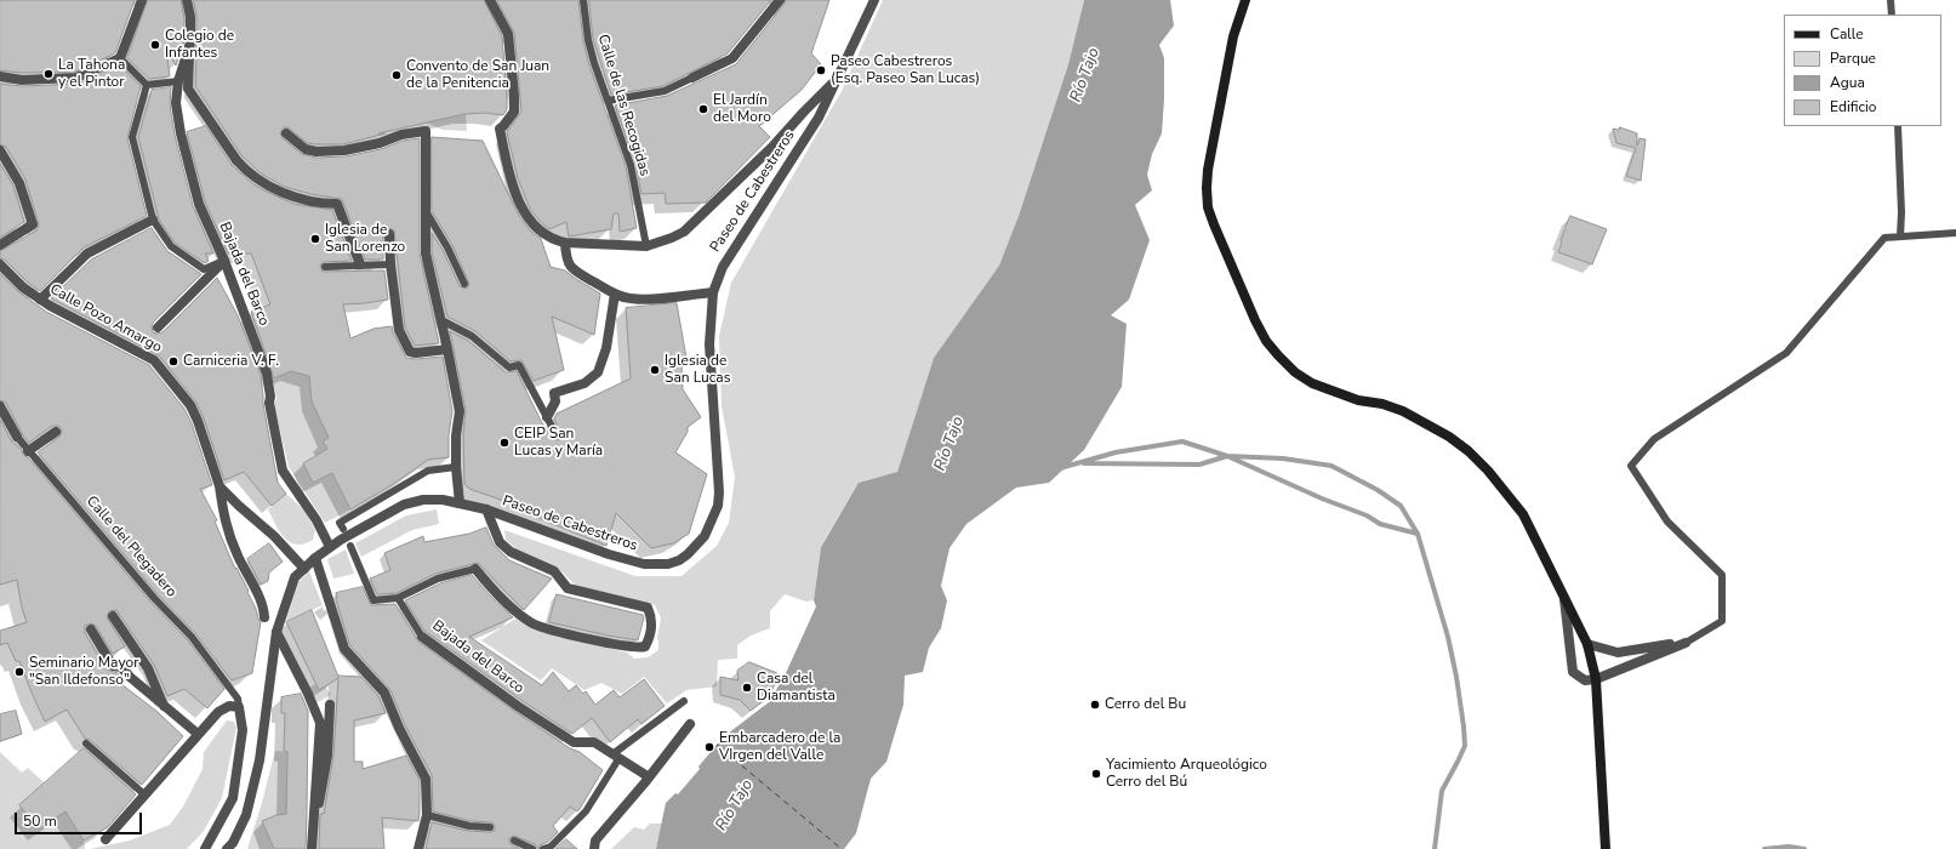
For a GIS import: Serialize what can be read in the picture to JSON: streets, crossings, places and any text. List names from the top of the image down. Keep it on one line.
{"streets":{"street":["Paseo de Cabestreros","Bajada del Barco","Calle Pozo Amargo","Calle del Plegadero"],"lane":["Calle de las Recogidas"]},"crossings":[["Paseo de Cabestreros","Bajada del Barco"],["Paseo de Cabestreros","Calle Pozo Amargo"]],"water":["Río Tajo"],"places":["Colegio de Infantes","Paseo Cabestreros (Esq. Paseo San Lucas)","La Tahona y el Pintor","Convento de San Juan de la Penitencia","El Jardín del Moro","Iglesia de San Lorenzo","Carniceria V. F.","Iglesia de San Lucas","CEIP San Lucas y María","Seminario Mayor \"San Ildefonso\"","Casa del Diamantista","Cerro del Bu","Embarcadero de la VIrgen del Valle","Yacimiento Arqueológico Cerro del Bú"],"legend":["Calle","Parque","Agua","Edificio"],"scale_bar":"50 m"}
